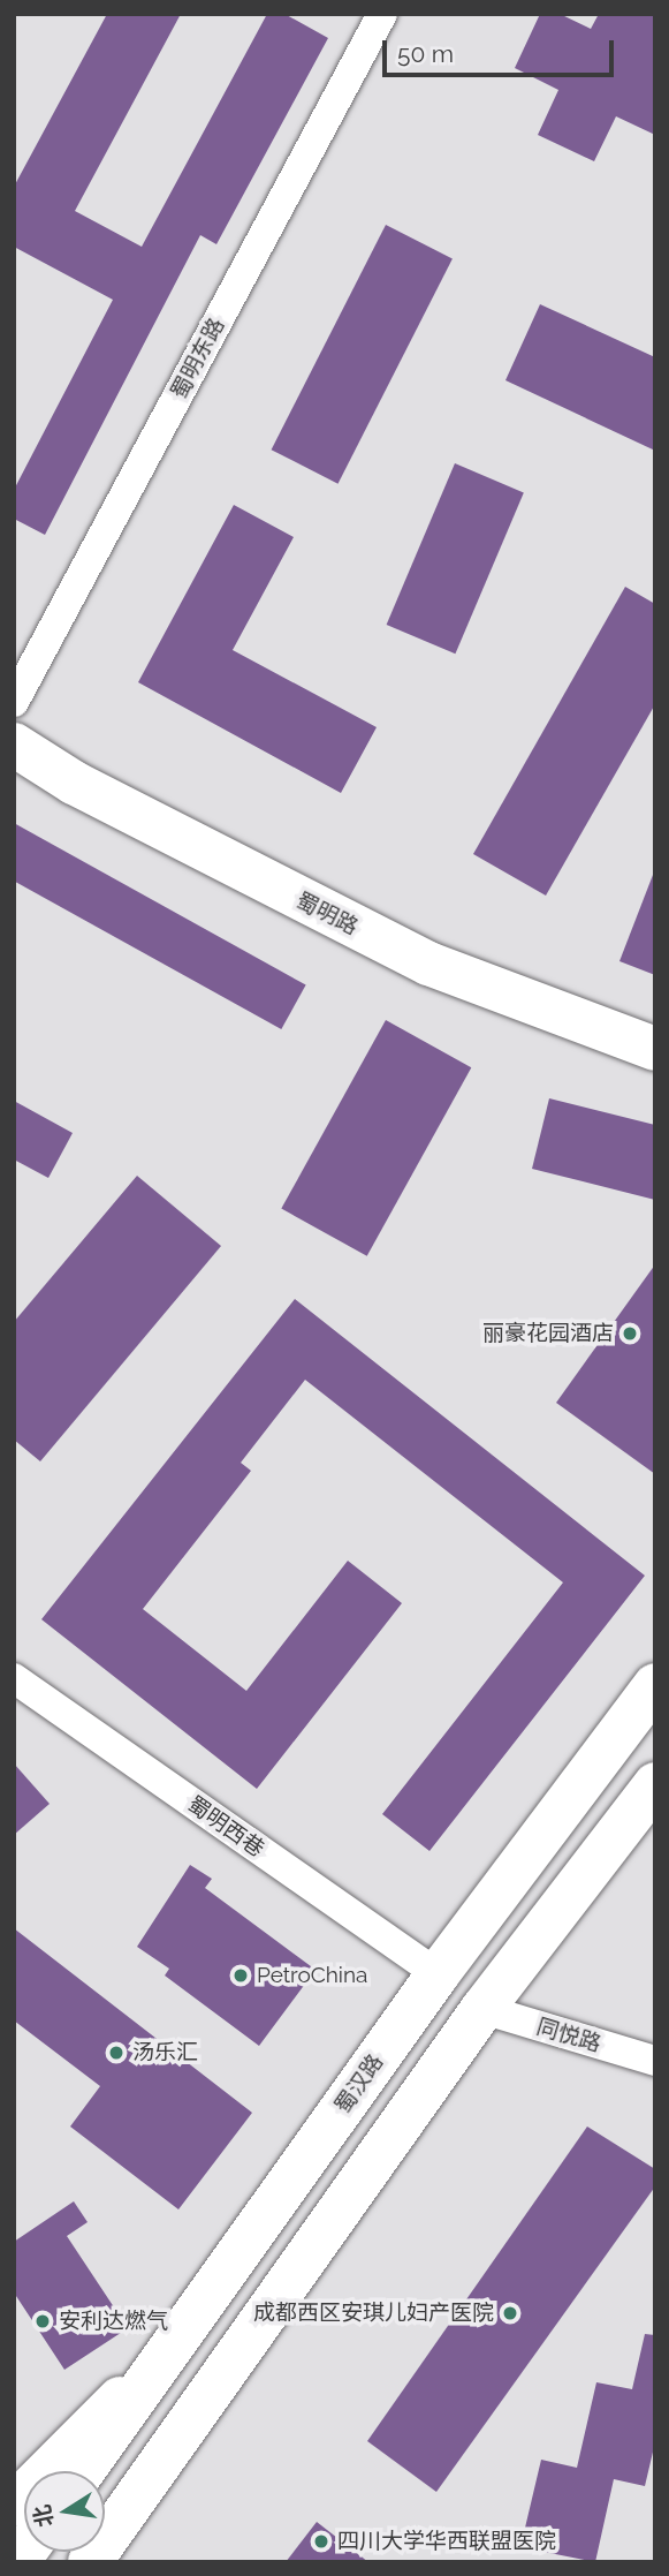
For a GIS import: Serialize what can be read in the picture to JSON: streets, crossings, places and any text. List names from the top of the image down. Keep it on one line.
{"streets":{"main road":["蜀明路","蜀汉路"],"street":["蜀明东路","蜀明西巷","同悦路"]},"crossings":[["蜀明西巷","蜀汉路"]],"places":["丽豪花园酒店","PetroChina","汤乐汇","成都西区安琪儿妇产医院","安利达燃气","四川大学华西联盟医院"],"scale_bar":"50 m","north":"left"}
